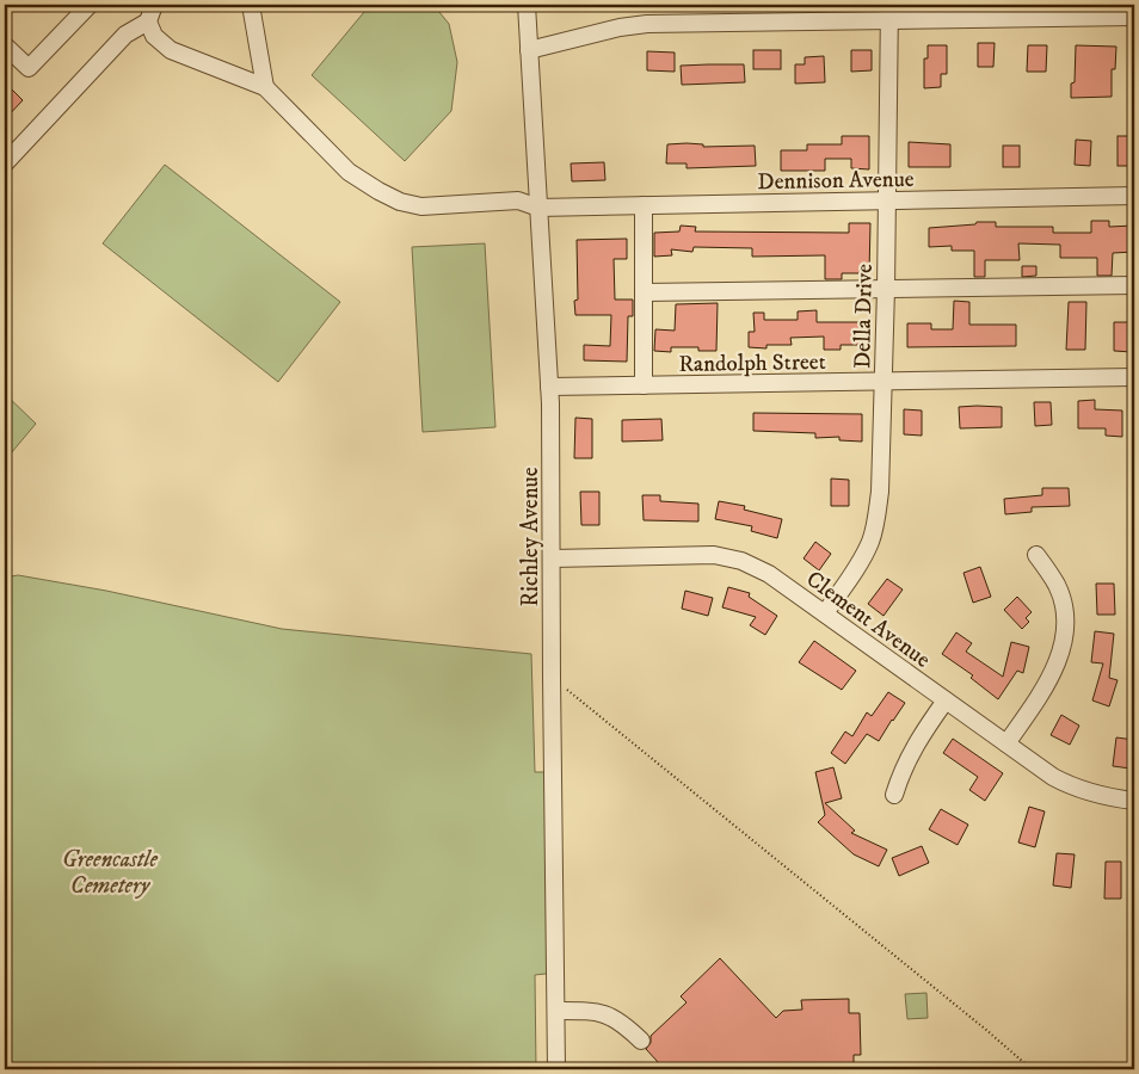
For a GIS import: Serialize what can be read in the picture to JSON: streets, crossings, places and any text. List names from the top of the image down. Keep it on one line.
{"streets":{"street":["Dennison Avenue","Della Drive","Randolph Street","Richley Avenue","Clement Avenue"]},"crossings":[["Dennison Avenue","Della Drive"],["Dennison Avenue","Richley Avenue"],["Della Drive","Randolph Street"],["Della Drive","Clement Avenue"],["Randolph Street","Richley Avenue"],["Richley Avenue","Clement Avenue"]],"parks":["Greencastle Cemetery"]}
